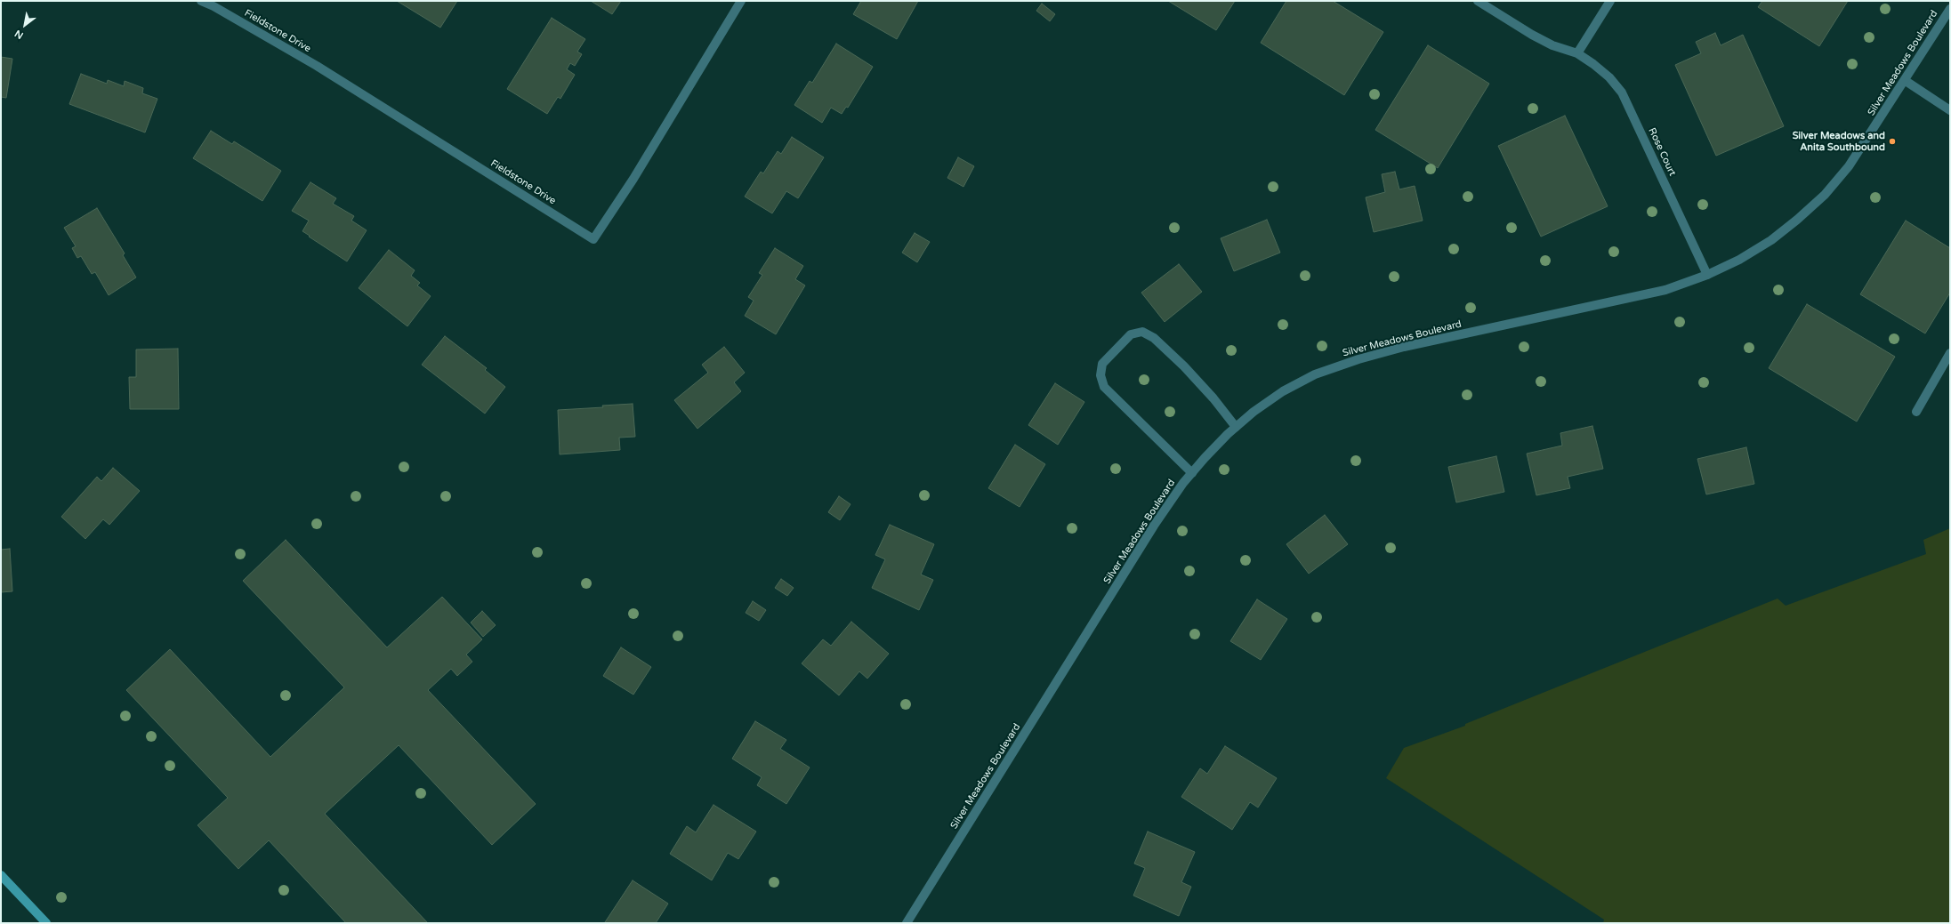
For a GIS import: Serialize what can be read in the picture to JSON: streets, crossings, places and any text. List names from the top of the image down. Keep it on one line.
{"streets":{"street":["Fieldstone Drive","Silver Meadows Boulevard","Rose Court"]},"crossings":[["Silver Meadows Boulevard","Rose Court"]],"places":["Silver Meadows and Anita Southbound"],"north":"bottom left"}
